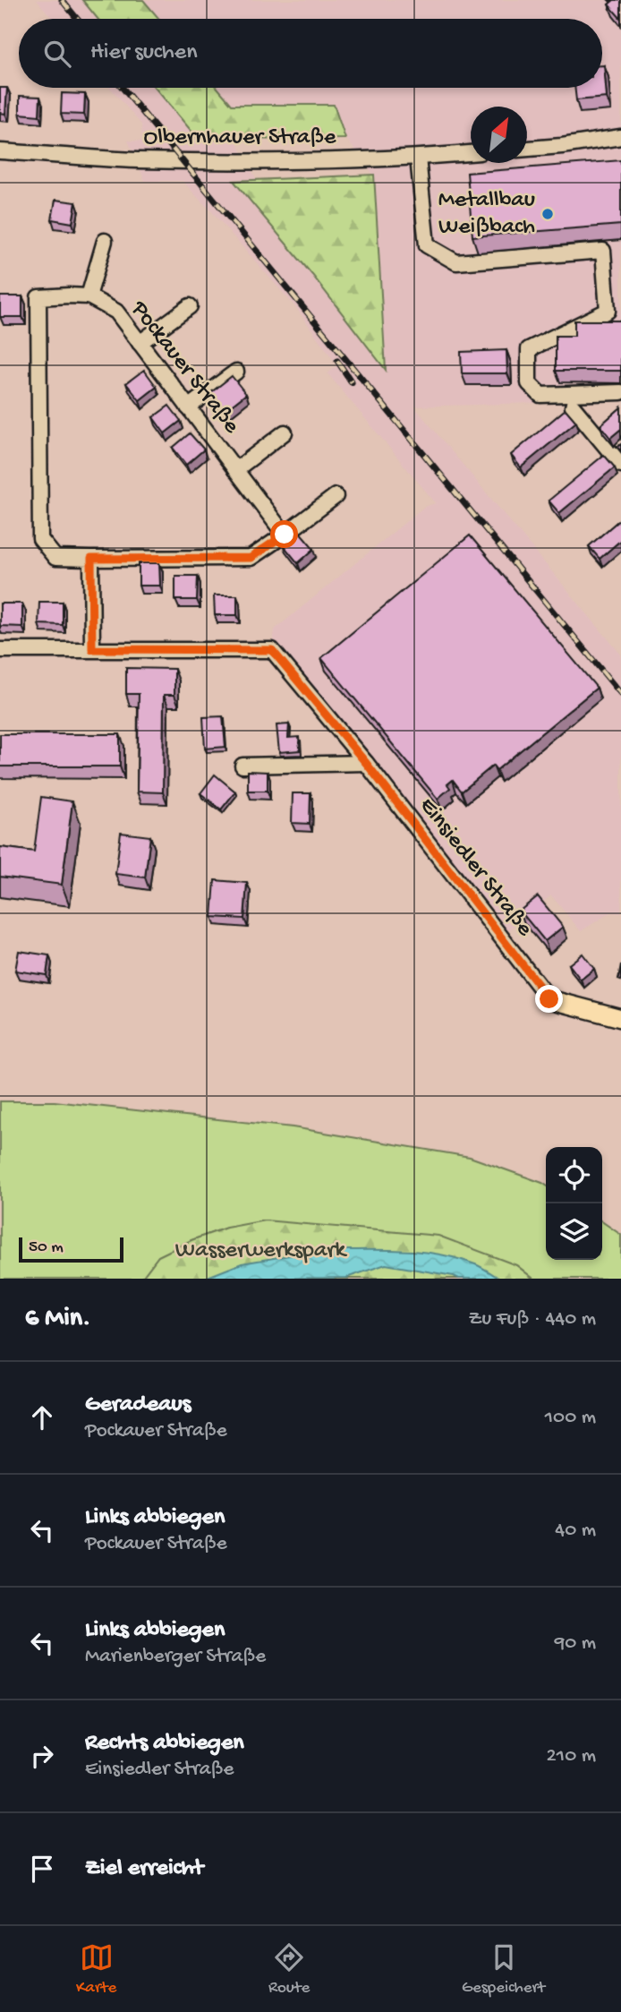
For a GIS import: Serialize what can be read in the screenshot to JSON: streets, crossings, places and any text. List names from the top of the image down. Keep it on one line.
{"streets":{"street":["Olbernhauer Straße","Pockauer Straße","Einsiedler Straße"]},"parks":["Wasserwerkspark"],"places":["Metallbau Weißbach"],"scale_bar":"50 m","north":"top right","page":{"search":"Hier suchen","scale":"50 m","heading":["6 Min.","Zu Fuß · 440 m"],"list":[["Geradeaus","Pockauer Straße","100 m"],["Links abbiegen","Pockauer Straße","40 m"],["Links abbiegen","Marienberger Straße","90 m"],["Rechts abbiegen","Einsiedler Straße","210 m"],"Ziel erreicht"],"nav":["Karte","Route","Gespeichert"]}}
